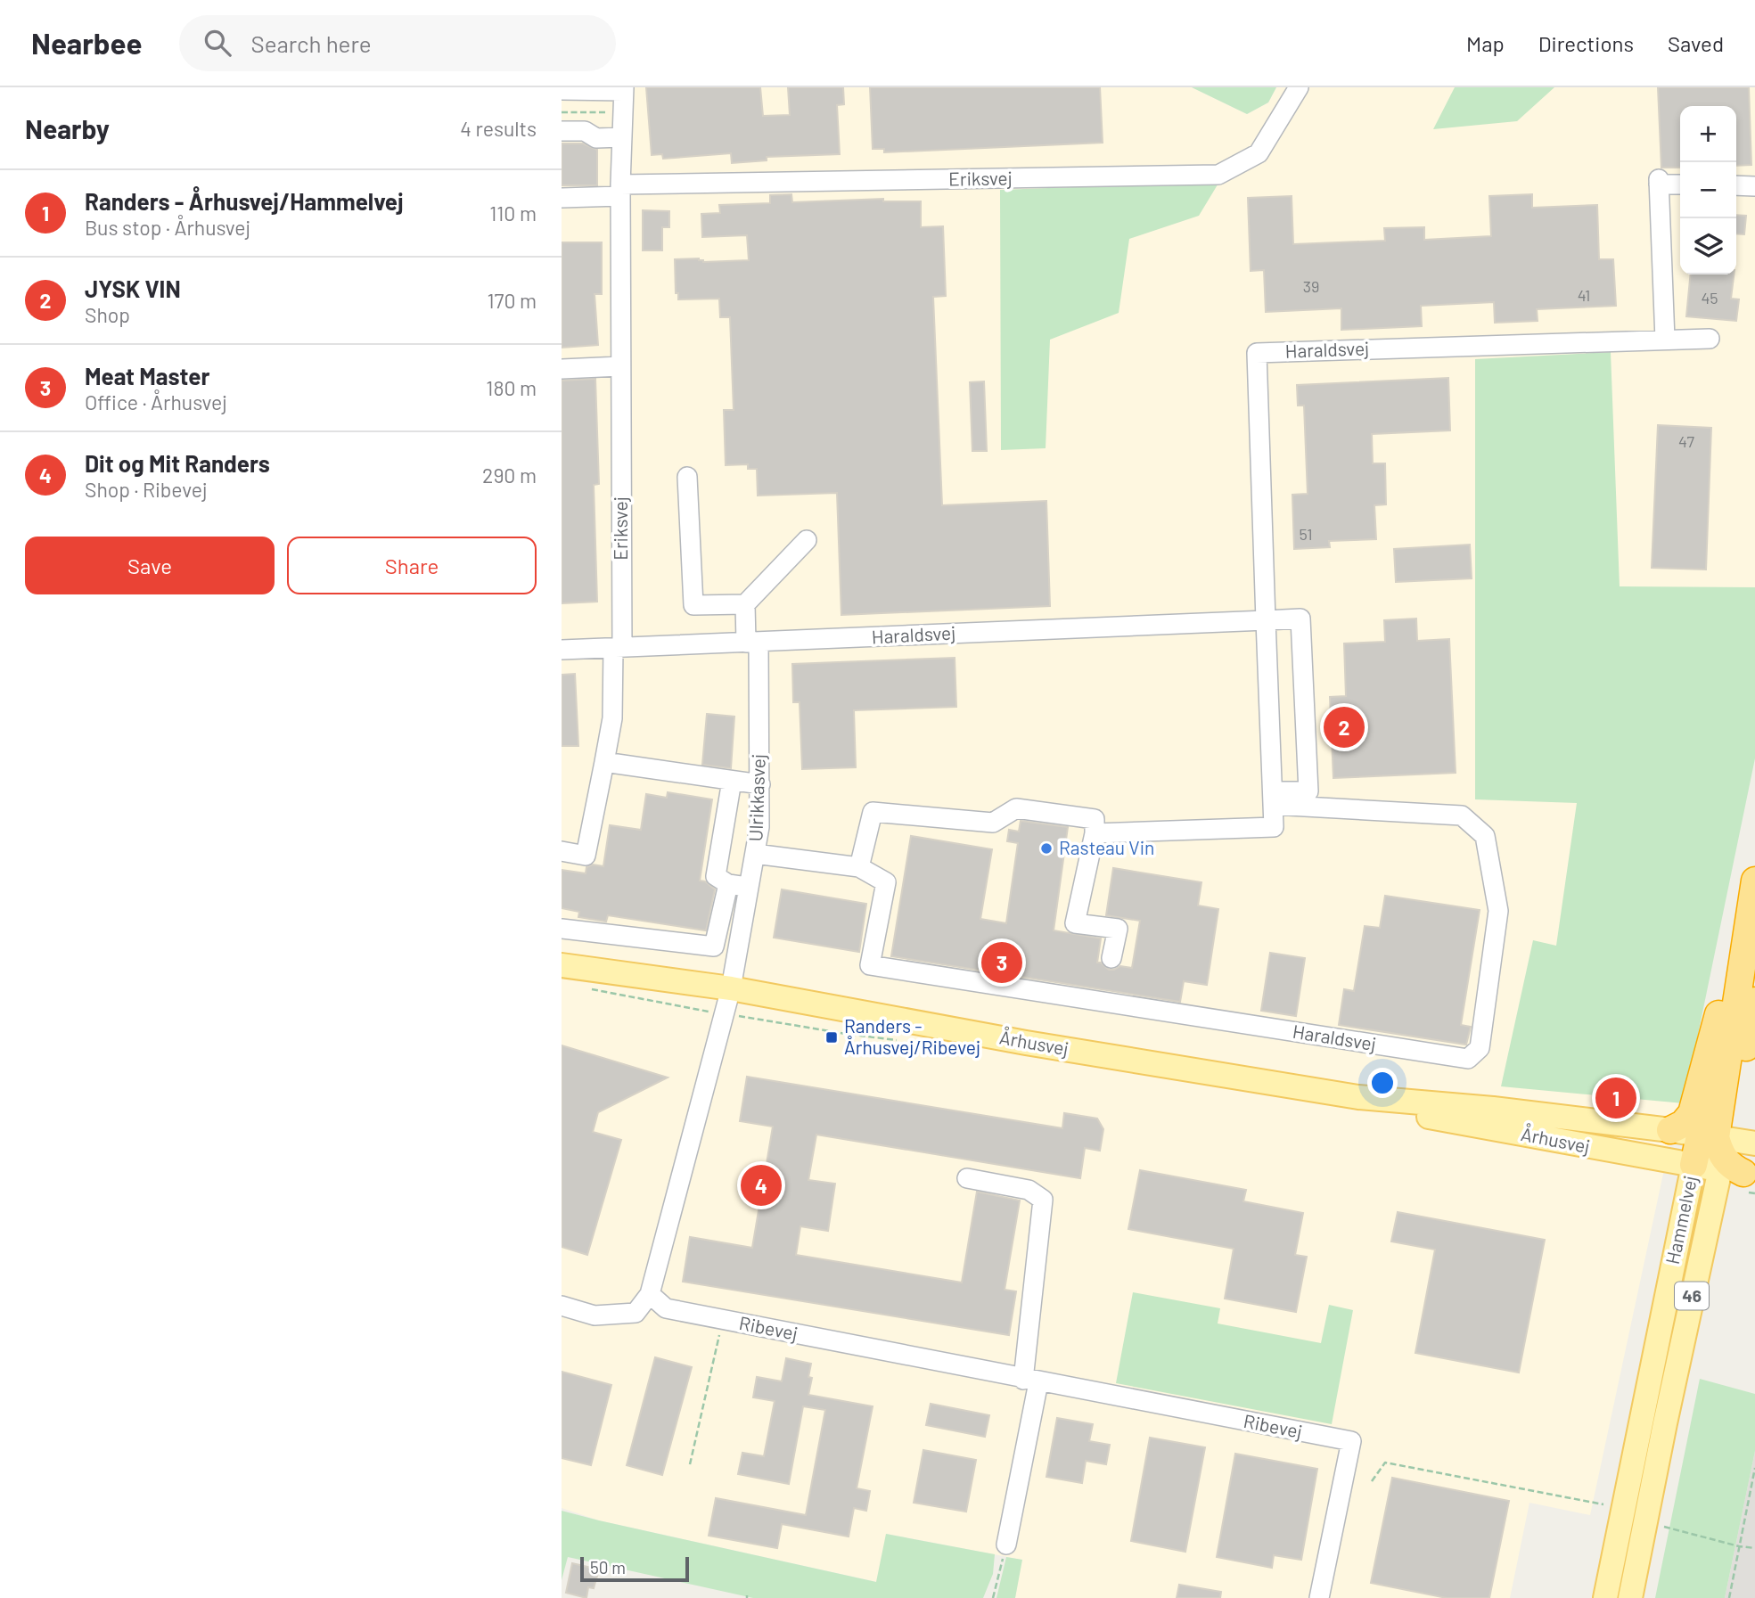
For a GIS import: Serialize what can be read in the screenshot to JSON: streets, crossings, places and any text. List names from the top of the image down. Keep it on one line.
{"streets":{"highway":["Hammelvej","46"],"main road":["Århusvej"],"street":["Eriksvej","Haraldsvej","Ulrikkasvej","Ribevej"]},"crossings":[["Eriksvej","Haraldsvej"],["Haraldsvej","Ulrikkasvej"],["Ulrikkasvej","Århusvej"],["Århusvej","Hammelvej"]],"places":{"other":["Rasteau Vin"],"transit":["Randers - Århusvej/Ribevej"]},"house_numbers":["39","41","45","47","51"],"scale_bar":"50 m","page":{"header":"Nearbee","search":"Search here","nav":["Map","Directions","Saved"],"heading":["Nearby","4 results"],"map_buttons":["+","−"],"list":[{"mark":"1","name":"Randers - Århusvej/Hammelvej","note":"Bus stop · Århusvej","value":"110 m"},{"mark":"2","name":"JYSK VIN","note":"Shop","value":"170 m"},{"mark":"3","name":"Meat Master","note":"Office · Århusvej","value":"180 m"},{"mark":"4","name":"Dit og Mit Randers","note":"Shop · Ribevej","value":"290 m"}],"buttons":["Save","Share"],"pins":["2","3","1","4"],"scale":"50 m"}}
